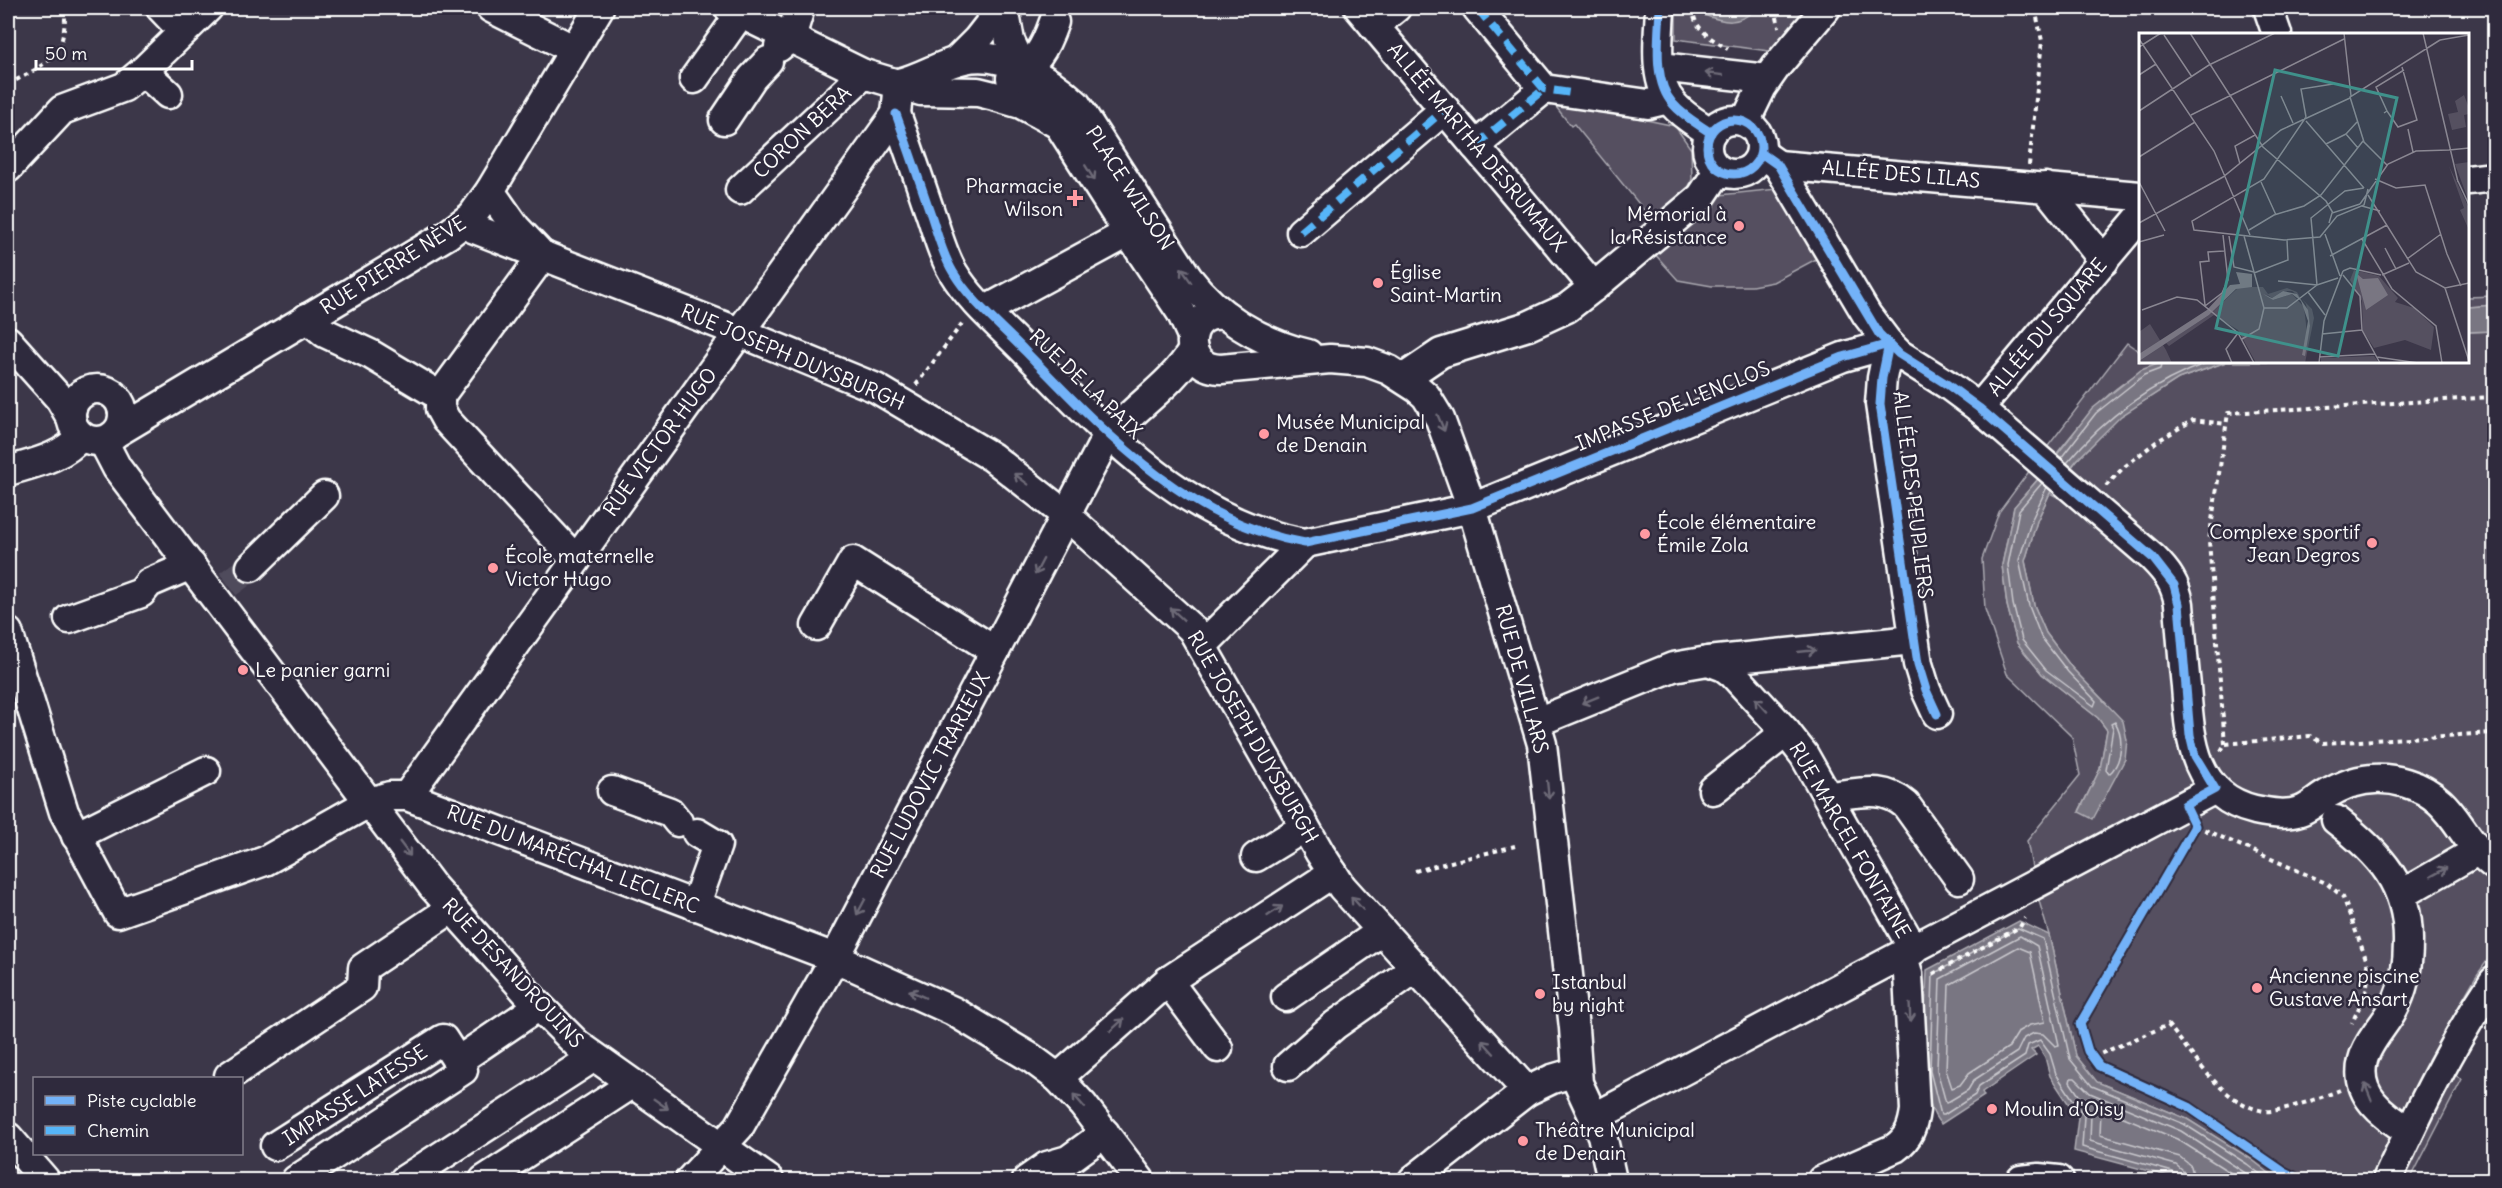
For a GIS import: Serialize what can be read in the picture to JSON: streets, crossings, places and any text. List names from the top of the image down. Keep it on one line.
{"streets":{"street":["CORON BERA","ALLÉE MARTHA DESRUMAUX","ALLÉE DES LILAS","PLACE WILSON","RUE PIERRE NÈVE","ALLÉE DU SQUARE","RUE JOSEPH DUYSBURGH","RUE DE LA PAIX","IMPASSE DE L'ENCLOS","RUE VICTOR HUGO","ALLÉE DES PEUPLIERS","RUE DE VILLARS","RUE LUDOVIC TRARIEUX","RUE MARCEL FONTAINE","RUE DU MARÉCHAL LECLERC","RUE DESANDROUINS","IMPASSE LATESSE"]},"crossings":[["CORON BERA","PLACE WILSON"],["PLACE WILSON","RUE DE VILLARS"],["PLACE WILSON","RUE LUDOVIC TRARIEUX"],["RUE PIERRE NÈVE","RUE JOSEPH DUYSBURGH"],["ALLÉE DU SQUARE","IMPASSE DE L'ENCLOS"],["ALLÉE DU SQUARE","ALLÉE DES PEUPLIERS"],["RUE JOSEPH DUYSBURGH","RUE VICTOR HUGO"],["RUE JOSEPH DUYSBURGH","RUE LUDOVIC TRARIEUX"],["RUE DE LA PAIX","IMPASSE DE L'ENCLOS"],["RUE DE LA PAIX","RUE VICTOR HUGO"],["RUE DE LA PAIX","RUE DE VILLARS"],["RUE DE LA PAIX","RUE LUDOVIC TRARIEUX"],["IMPASSE DE L'ENCLOS","ALLÉE DES PEUPLIERS"],["IMPASSE DE L'ENCLOS","RUE DE VILLARS"],["RUE VICTOR HUGO","RUE DU MARÉCHAL LECLERC"],["RUE DE VILLARS","RUE MARCEL FONTAINE"],["RUE LUDOVIC TRARIEUX","RUE DU MARÉCHAL LECLERC"],["RUE LUDOVIC TRARIEUX","RUE DESANDROUINS"],["RUE DU MARÉCHAL LECLERC","RUE DESANDROUINS"],["RUE DESANDROUINS","IMPASSE LATESSE"]],"one_way":["RUE JOSEPH DUYSBURGH","RUE DE VILLARS","RUE LUDOVIC TRARIEUX","RUE DESANDROUINS"],"places":{"health":["Pharmacie Wilson"],"other":["Mémorial à la Résistance","Église Saint-Martin","Musée Municipal de Denain","École élémentaire Émile Zola","Complexe sportif Jean Degros","École maternelle Victor Hugo","Le panier garni","Ancienne piscine Gustave Ansart","Istanbul by night","Moulin d'Oisy","Théâtre Municipal de Denain"]},"legend":["Piste cyclable","Chemin"],"scale_bar":"50 m"}
